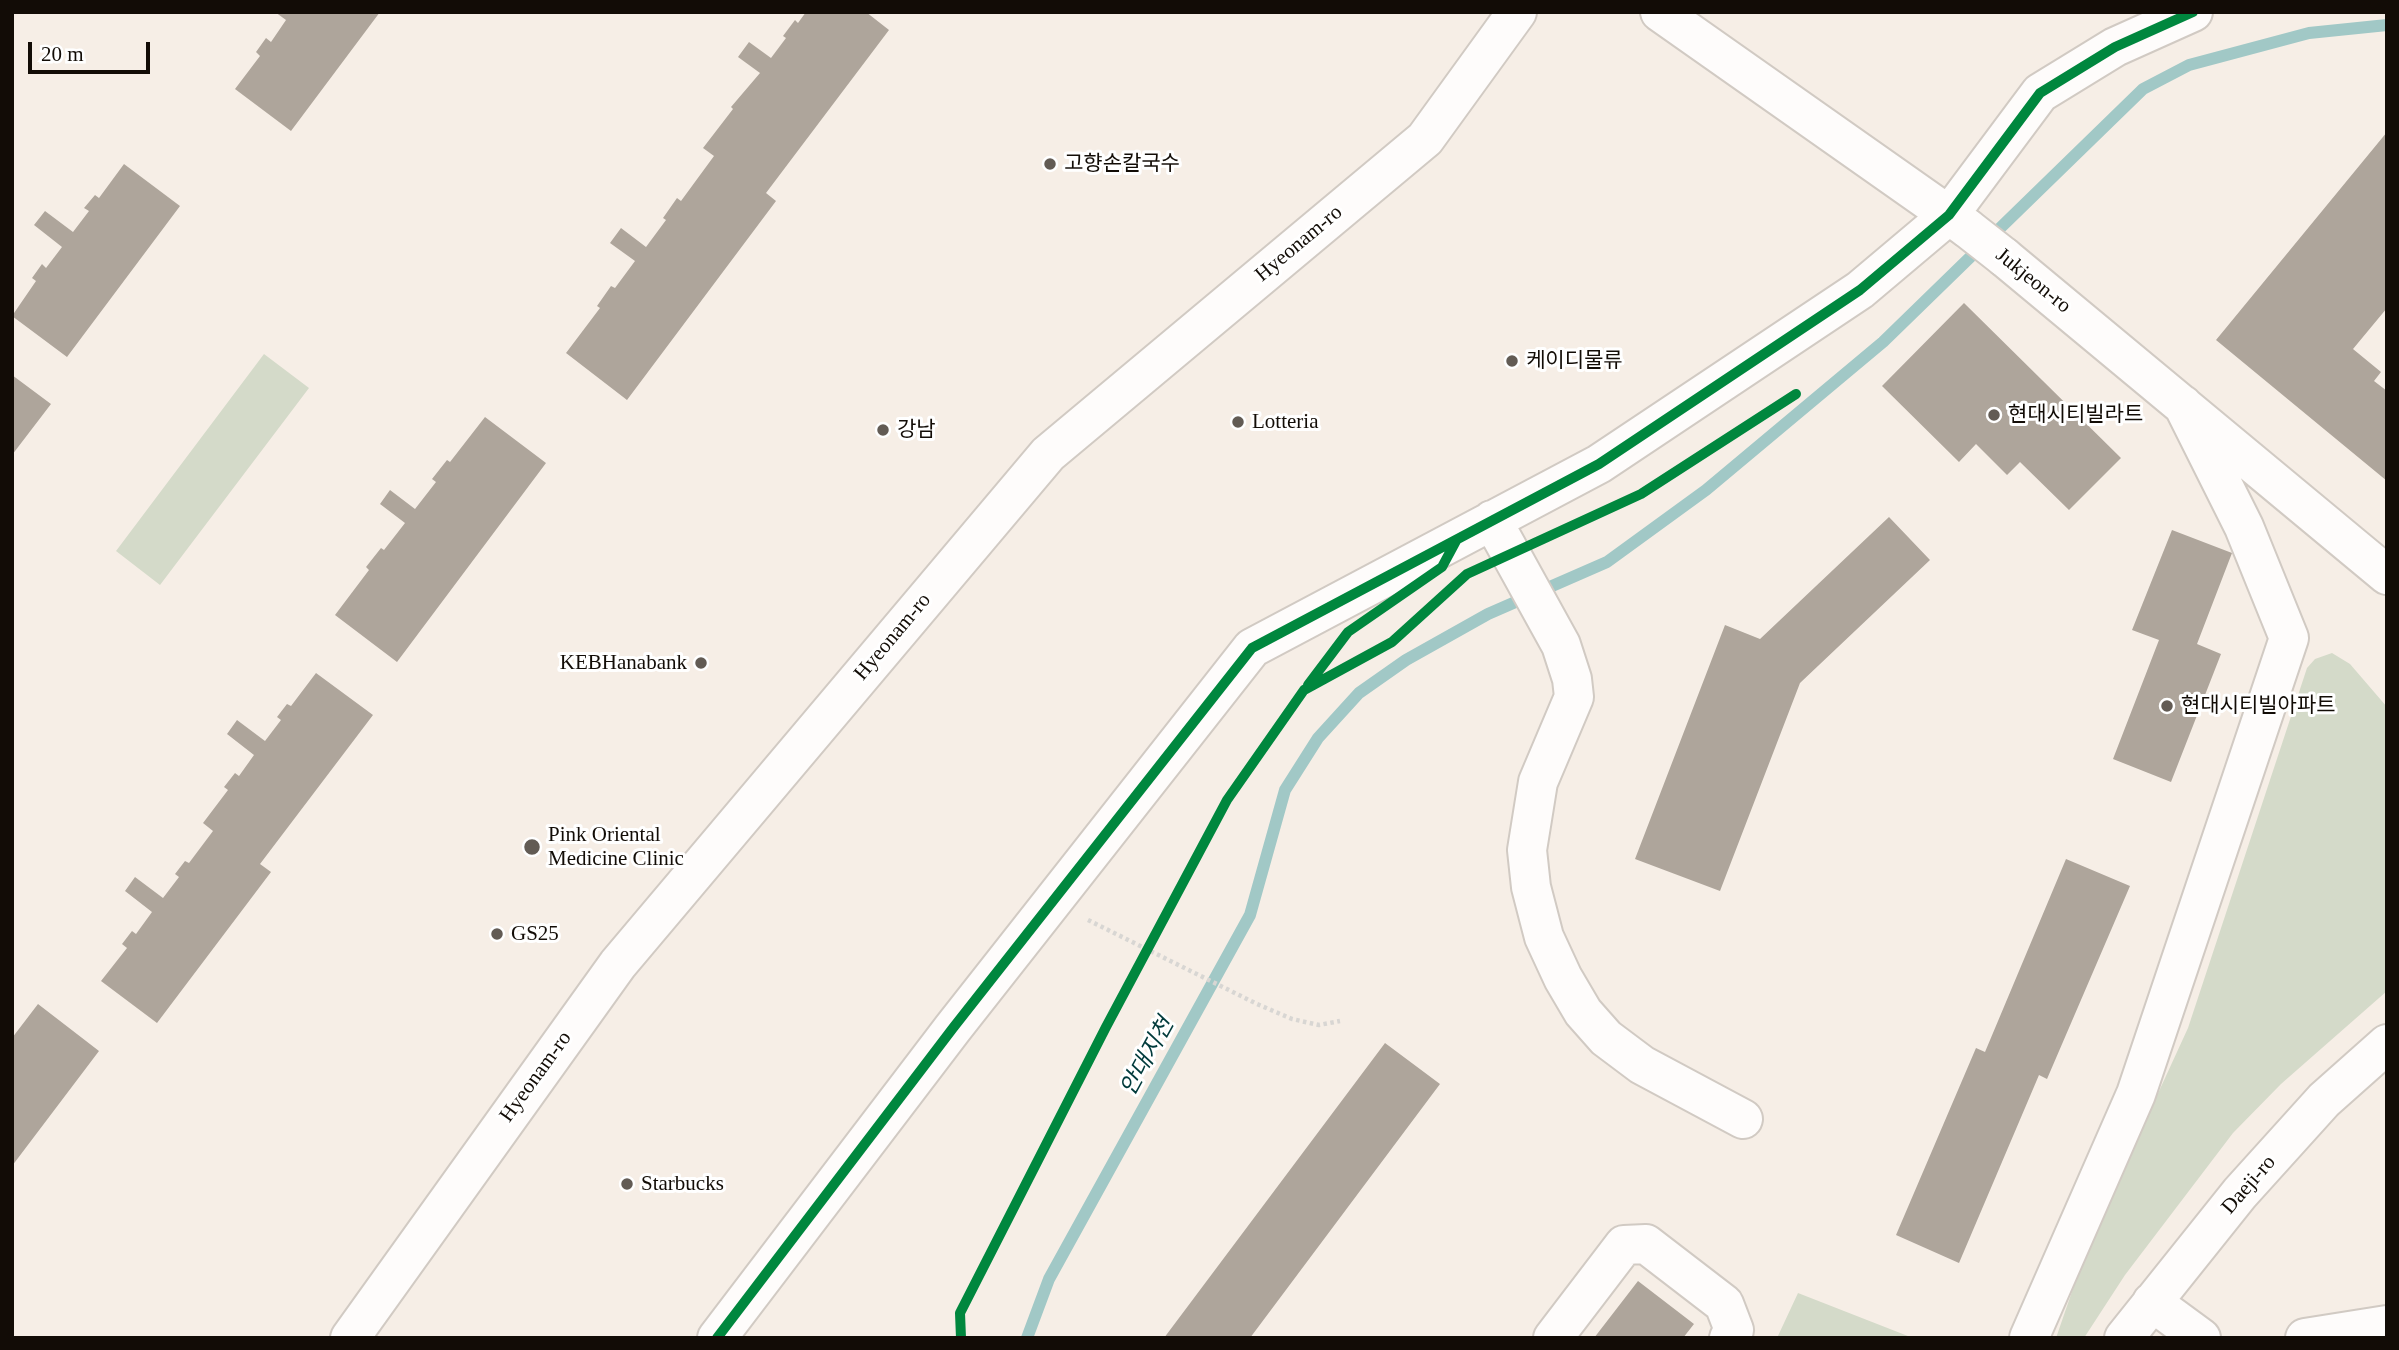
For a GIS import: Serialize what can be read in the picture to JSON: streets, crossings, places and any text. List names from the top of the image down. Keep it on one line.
{"streets":{"street":["Hyeonam-ro","Jukjeon-ro","Daeji-ro"]},"water":["안대지천"],"places":["고향손칼국수","케이디물류","현대시티빌라트","Lotteria","강남","KEBHanabank","현대시티빌아파트","Pink Oriental Medicine Clinic","GS25","Starbucks"],"scale_bar":"20 m"}
